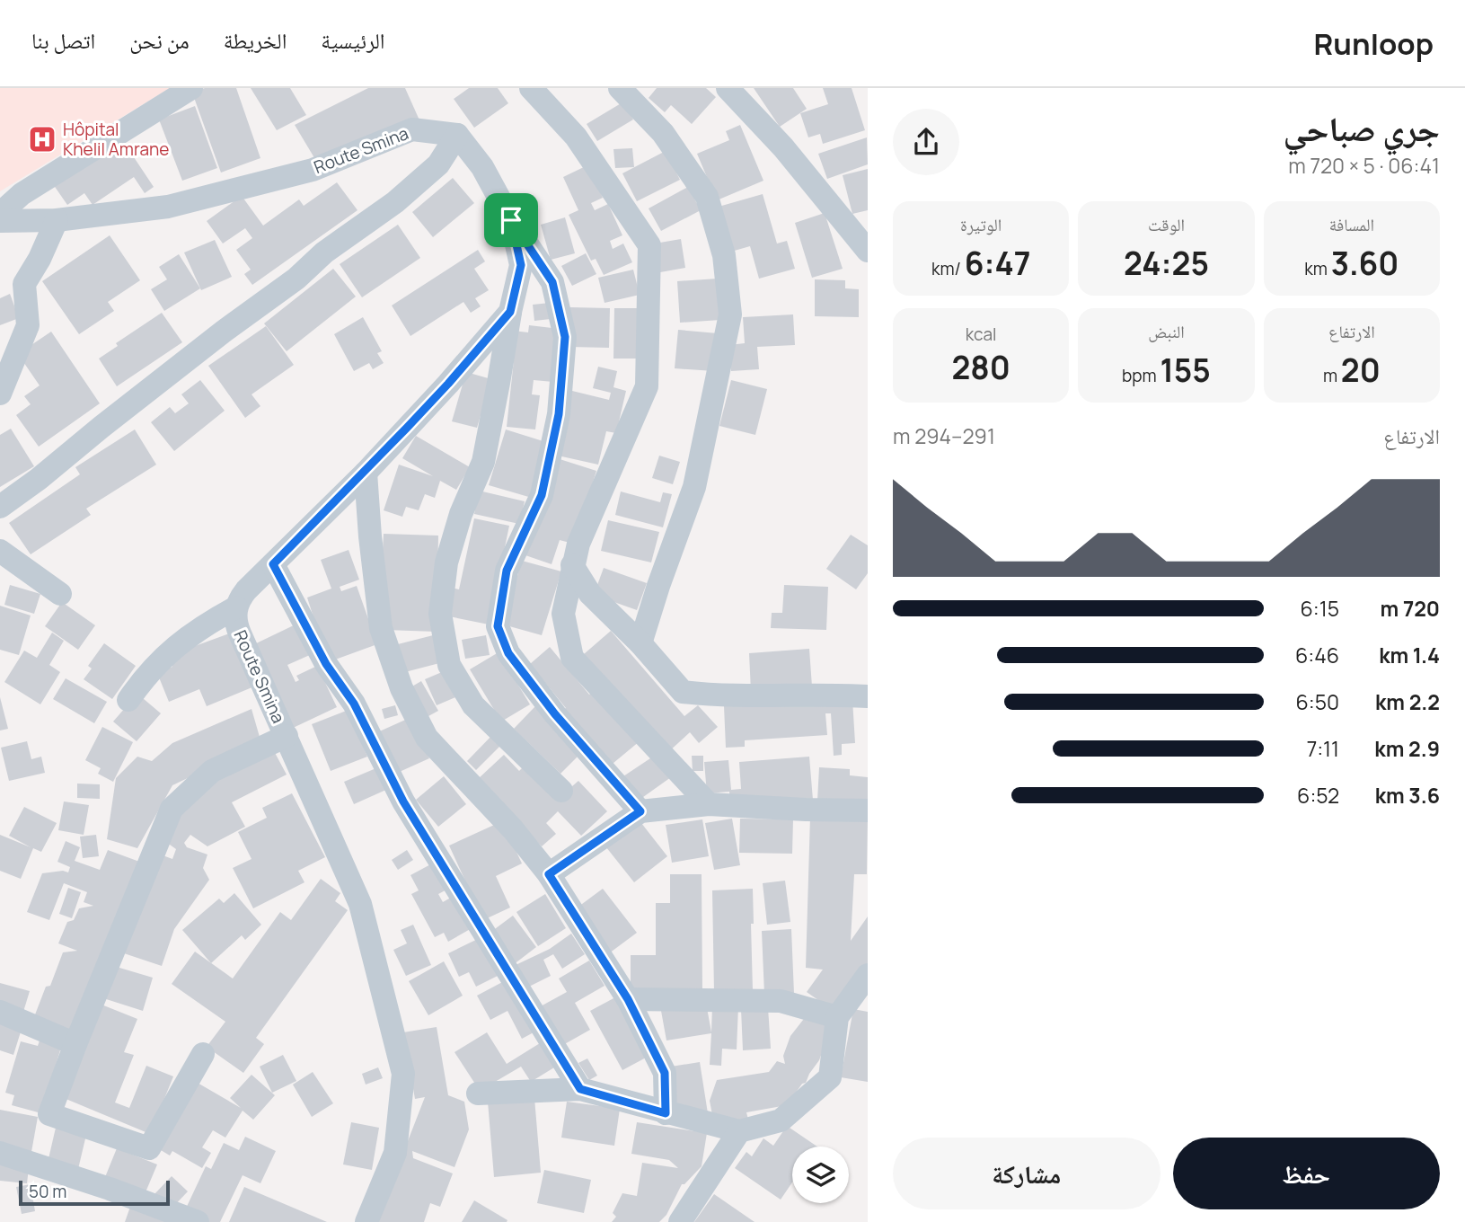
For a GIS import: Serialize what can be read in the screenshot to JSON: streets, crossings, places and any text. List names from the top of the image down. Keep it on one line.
{"streets":{"street":["Route Smina"]},"places":{"hospital":["Hôpital Khelil Amrane"]},"scale_bar":"50 m","page":{"header":"Runloop","nav":["الرئيسية","الخريطة","من نحن","اتصل بنا"],"heading":["جري صباحي","06:41 · 5 × 720 m"],"stats":[["المسافة","3.60 km"],["الوقت","24:25"],["الوتيرة","6:47 /km"],["الارتفاع","20 m"],["النبض","155 bpm"],["kcal","280"]],"chart":["الارتفاع","291–294 m"],"list":[{"name":"720 m","note":"6:15"},{"name":"1.4 km","note":"6:46"},{"name":"2.2 km","note":"6:50"},{"name":"2.9 km","note":"7:11"},{"name":"3.6 km","note":"6:52"}],"buttons":["حفظ","مشاركة"],"scale":"50 m"}}
